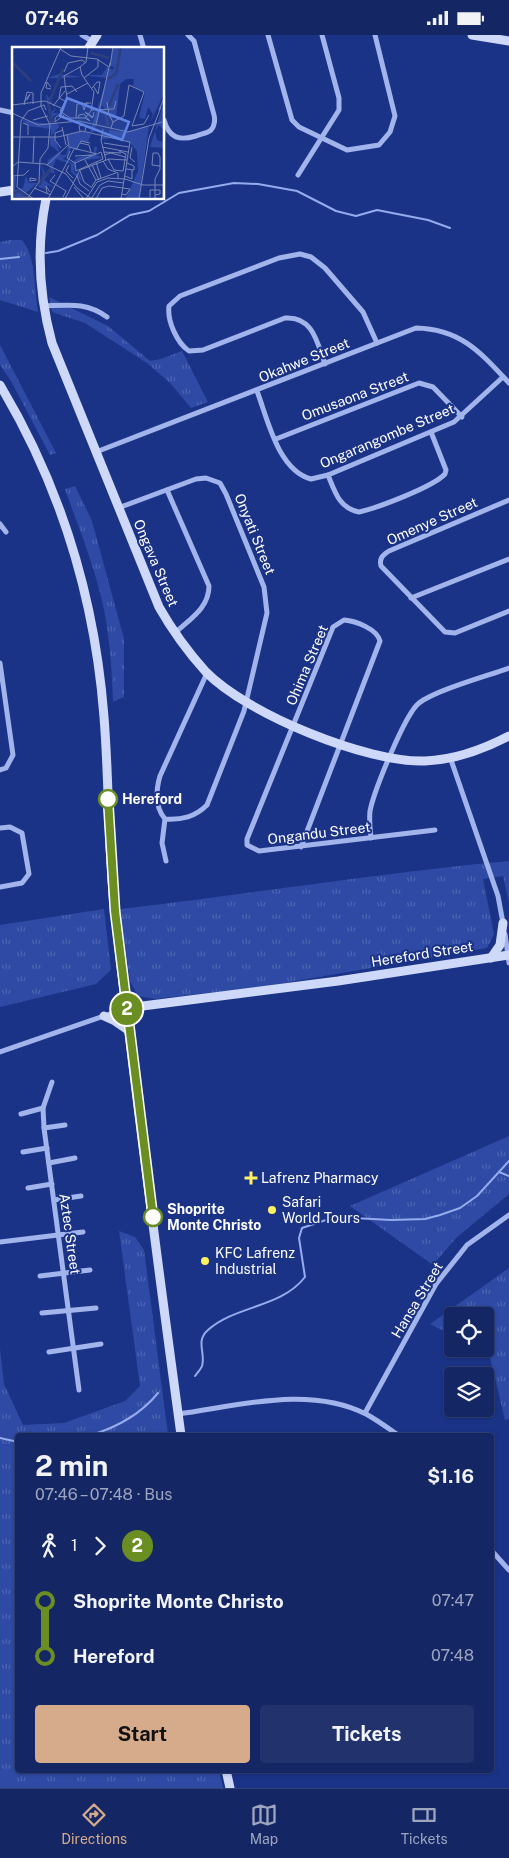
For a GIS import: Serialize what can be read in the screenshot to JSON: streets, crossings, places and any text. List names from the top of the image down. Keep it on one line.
{"streets":{"main road":["Ongava Street","Hereford Street"],"street":["Okahwe Street","Omusaona Street","Ongarangombe Street","Omenye Street","Onyati Street","Ohima Street","Ongandu Street","Aztec Street","Hansa Street"]},"crossings":[["Okahwe Street","Ongarangombe Street"],["Okahwe Street","Ongava Street"],["Omusaona Street","Ongarangombe Street"],["Onyati Street","Ongava Street"],["Ongava Street","Ohima Street"],["Ongava Street","Ongandu Street"],["Ohima Street","Ongandu Street"]],"places":{"other":["Hereford","Safari World Tours","Shoprite Monte Christo","KFC Lafrenz Industrial"],"health":["Lafrenz Pharmacy"]},"lines":["bus line 2"],"page":{"status":"07:46","on_map":"2","heading":["2 min","07:46 – 07:48 · Bus","$1.16"],"legs":["1","2"],"list":[{"name":"Shoprite Monte Christo","value":"07:47"},{"name":"Hereford","value":"07:48"}],"buttons":["Start","Tickets"],"tabs":["Directions","Map","Tickets"]}}
